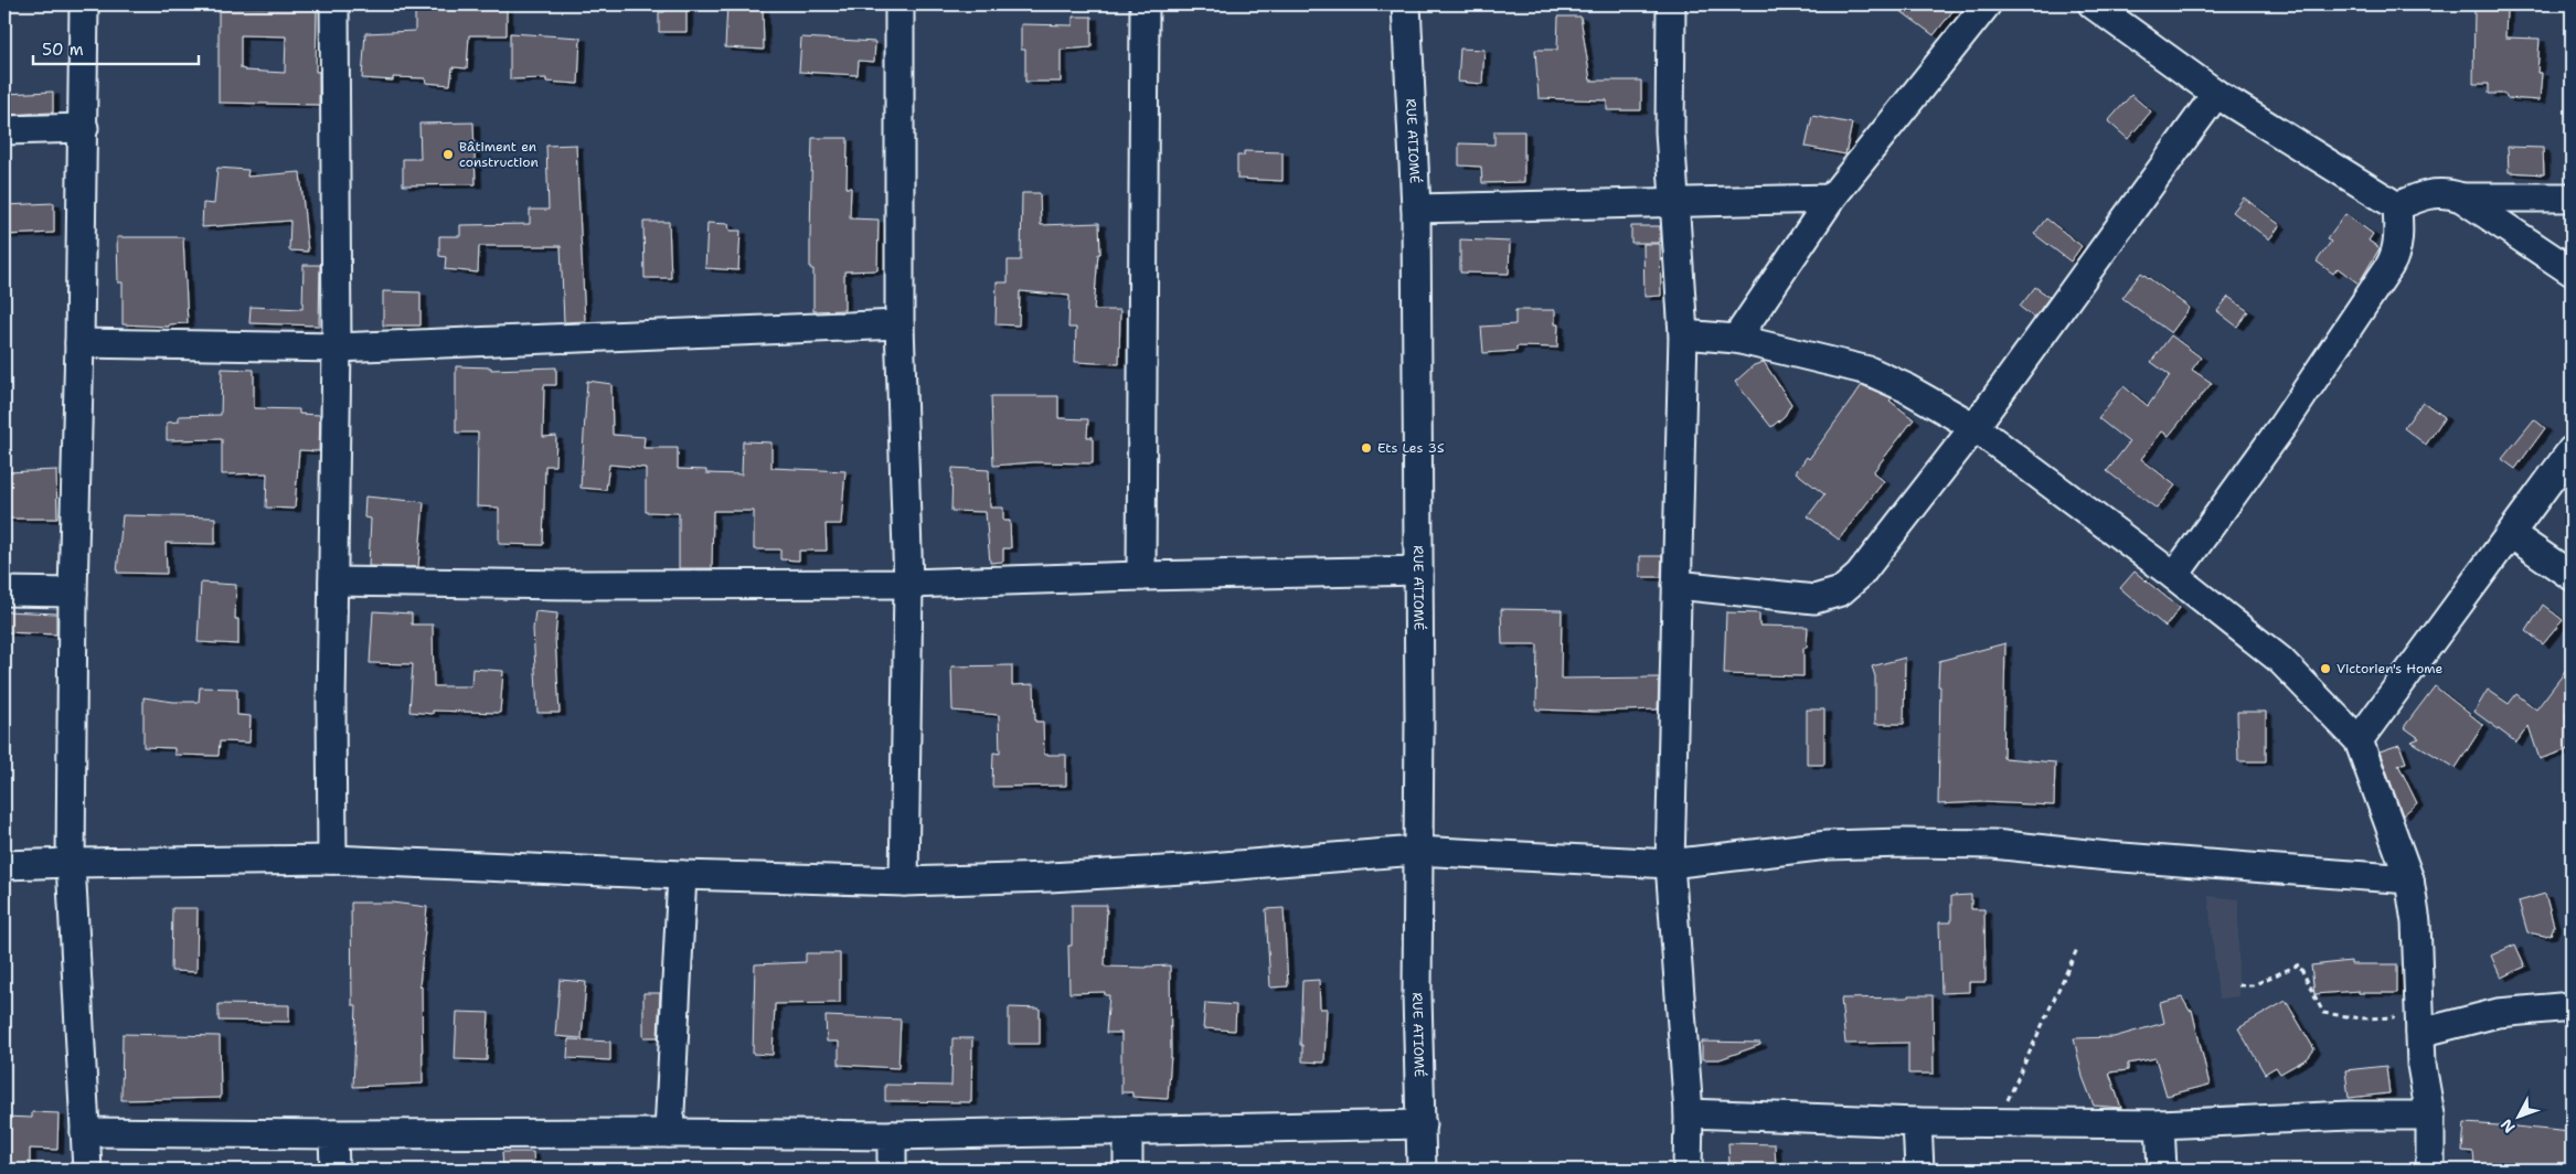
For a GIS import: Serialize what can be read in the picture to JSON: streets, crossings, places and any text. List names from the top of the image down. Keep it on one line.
{"streets":{"street":["RUE ATIOMÉ"]},"places":["Bâtiment en construction","Ets Les 3S","Victorien's Home"],"scale_bar":"50 m","north":"bottom left"}
